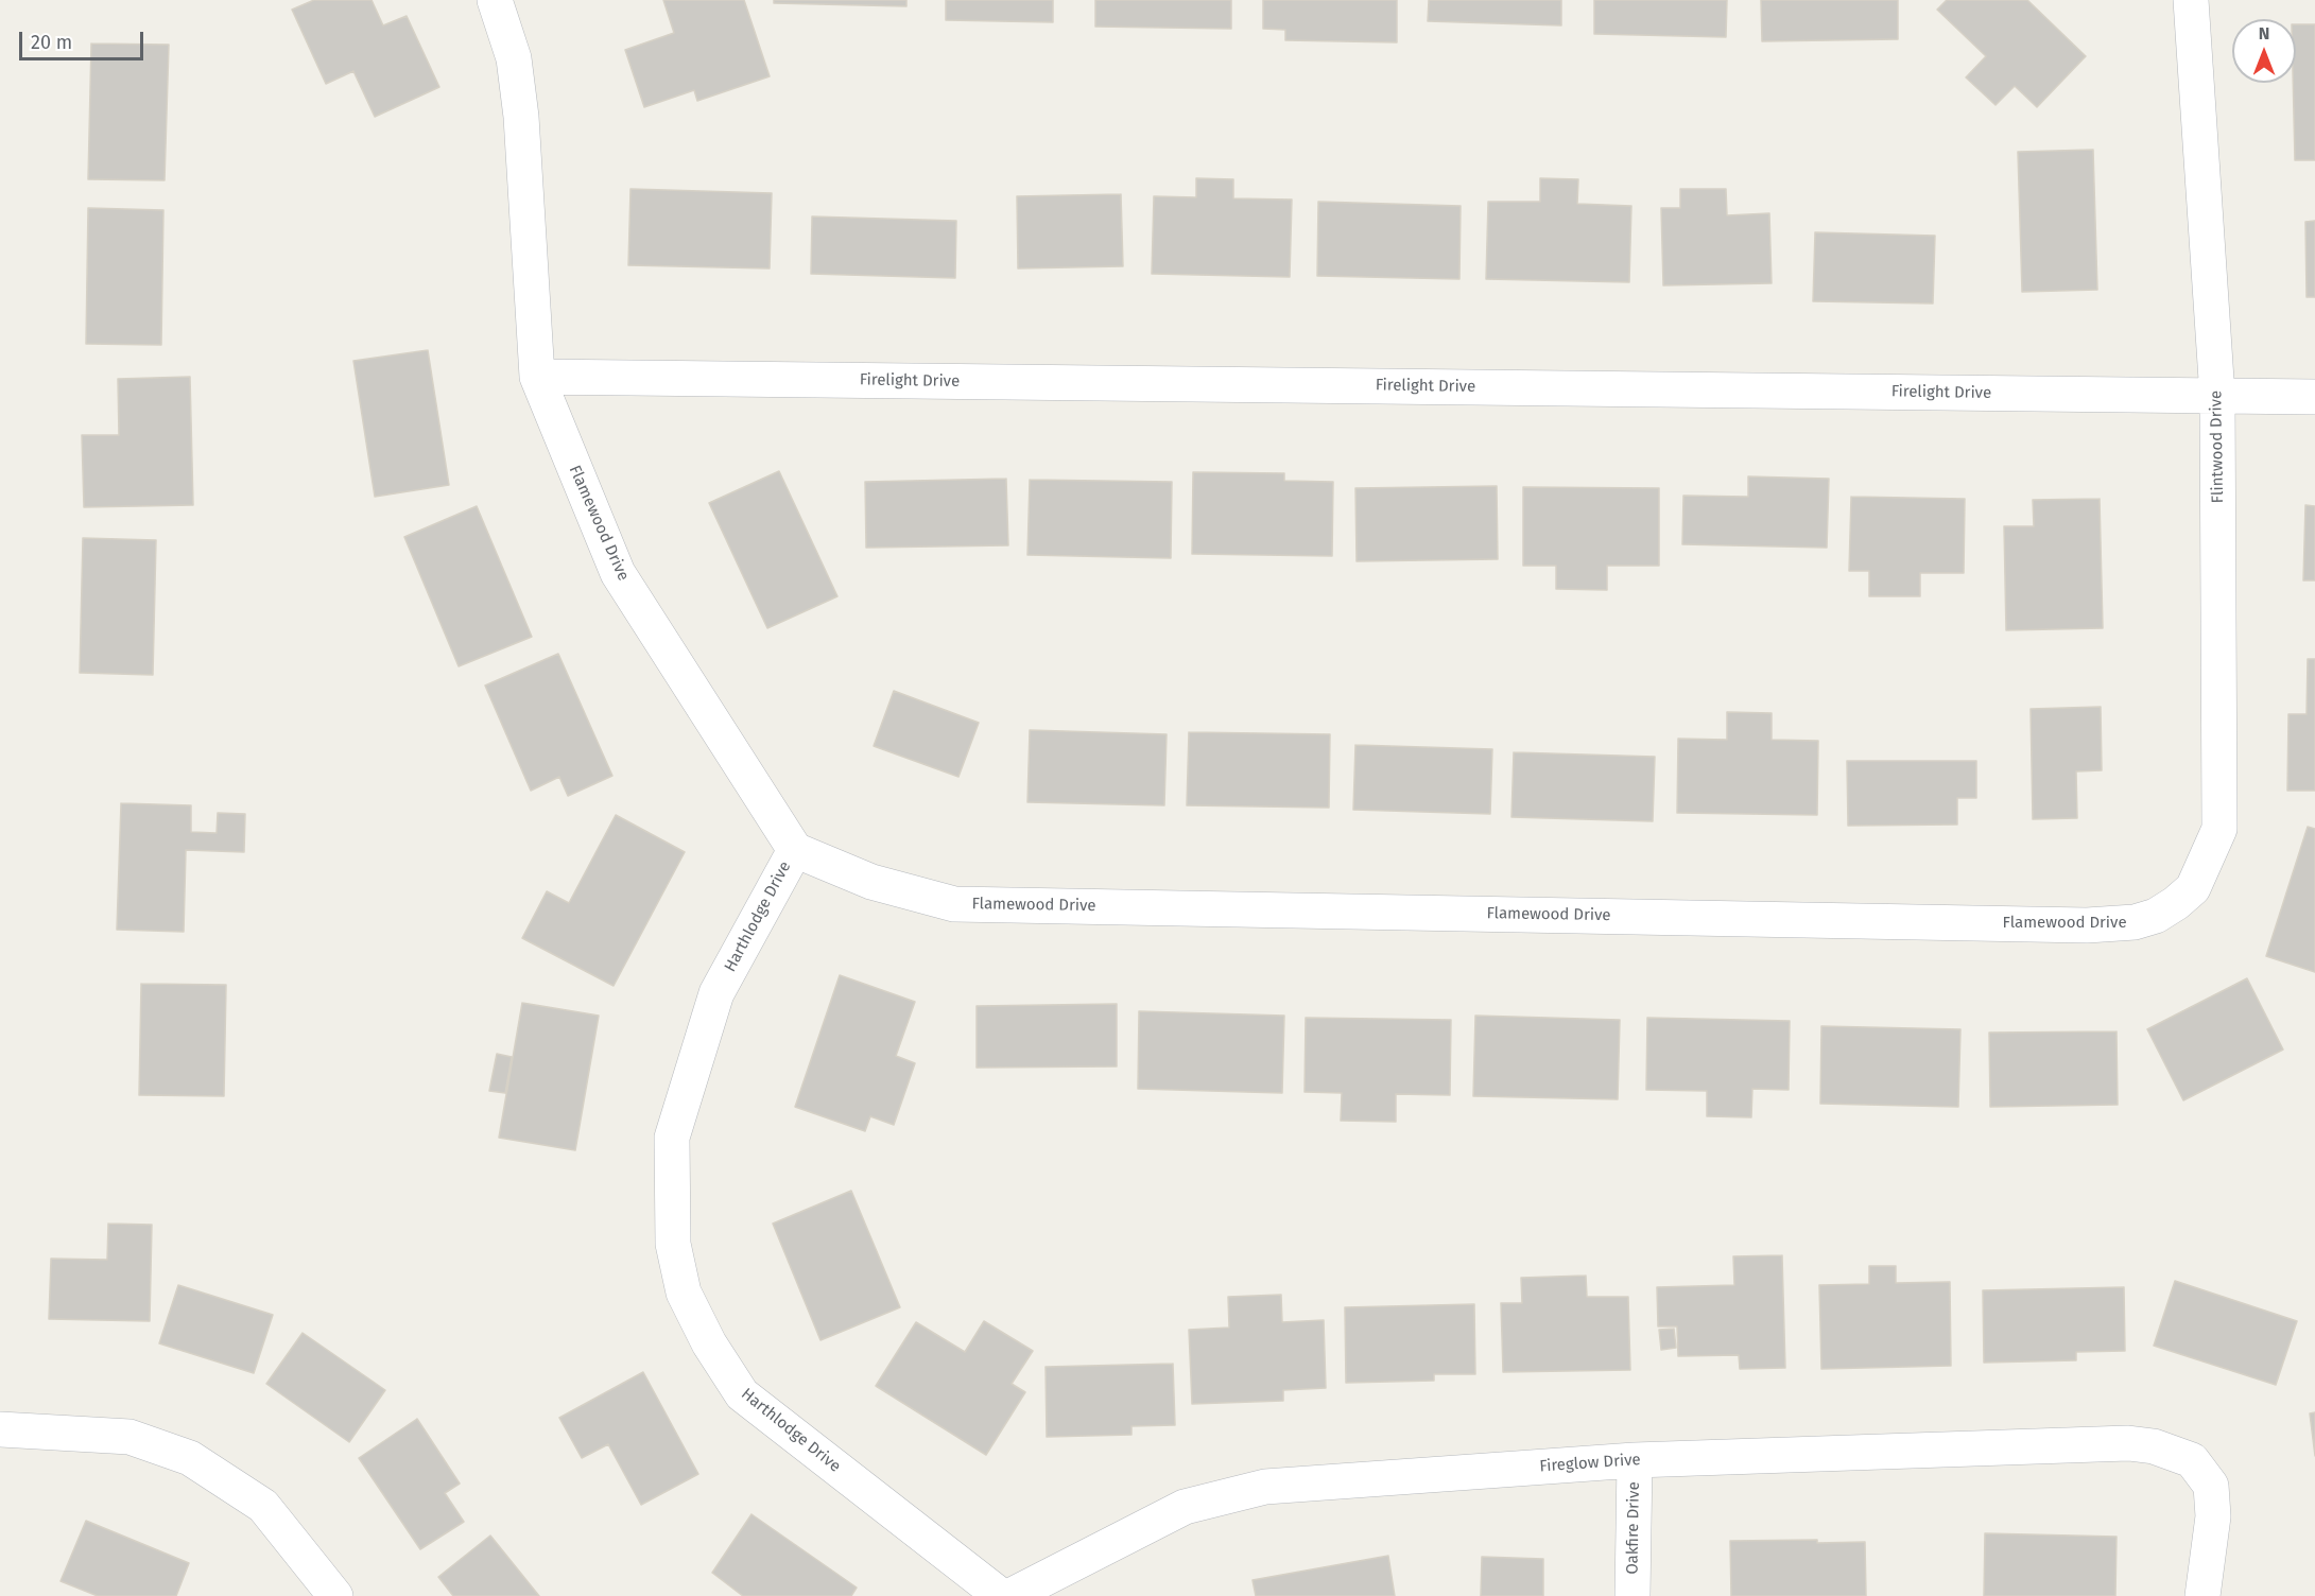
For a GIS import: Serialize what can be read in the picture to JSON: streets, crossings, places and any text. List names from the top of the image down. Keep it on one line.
{"streets":{"street":["Firelight Drive","Flintwood Drive","Flamewood Drive","Harthlodge Drive","Fireglow Drive","Oakfire Drive"]},"crossings":[["Firelight Drive","Flintwood Drive"],["Firelight Drive","Flamewood Drive"],["Flintwood Drive","Flamewood Drive"],["Flamewood Drive","Harthlodge Drive"],["Fireglow Drive","Oakfire Drive"]],"scale_bar":"20 m","north":"top"}
